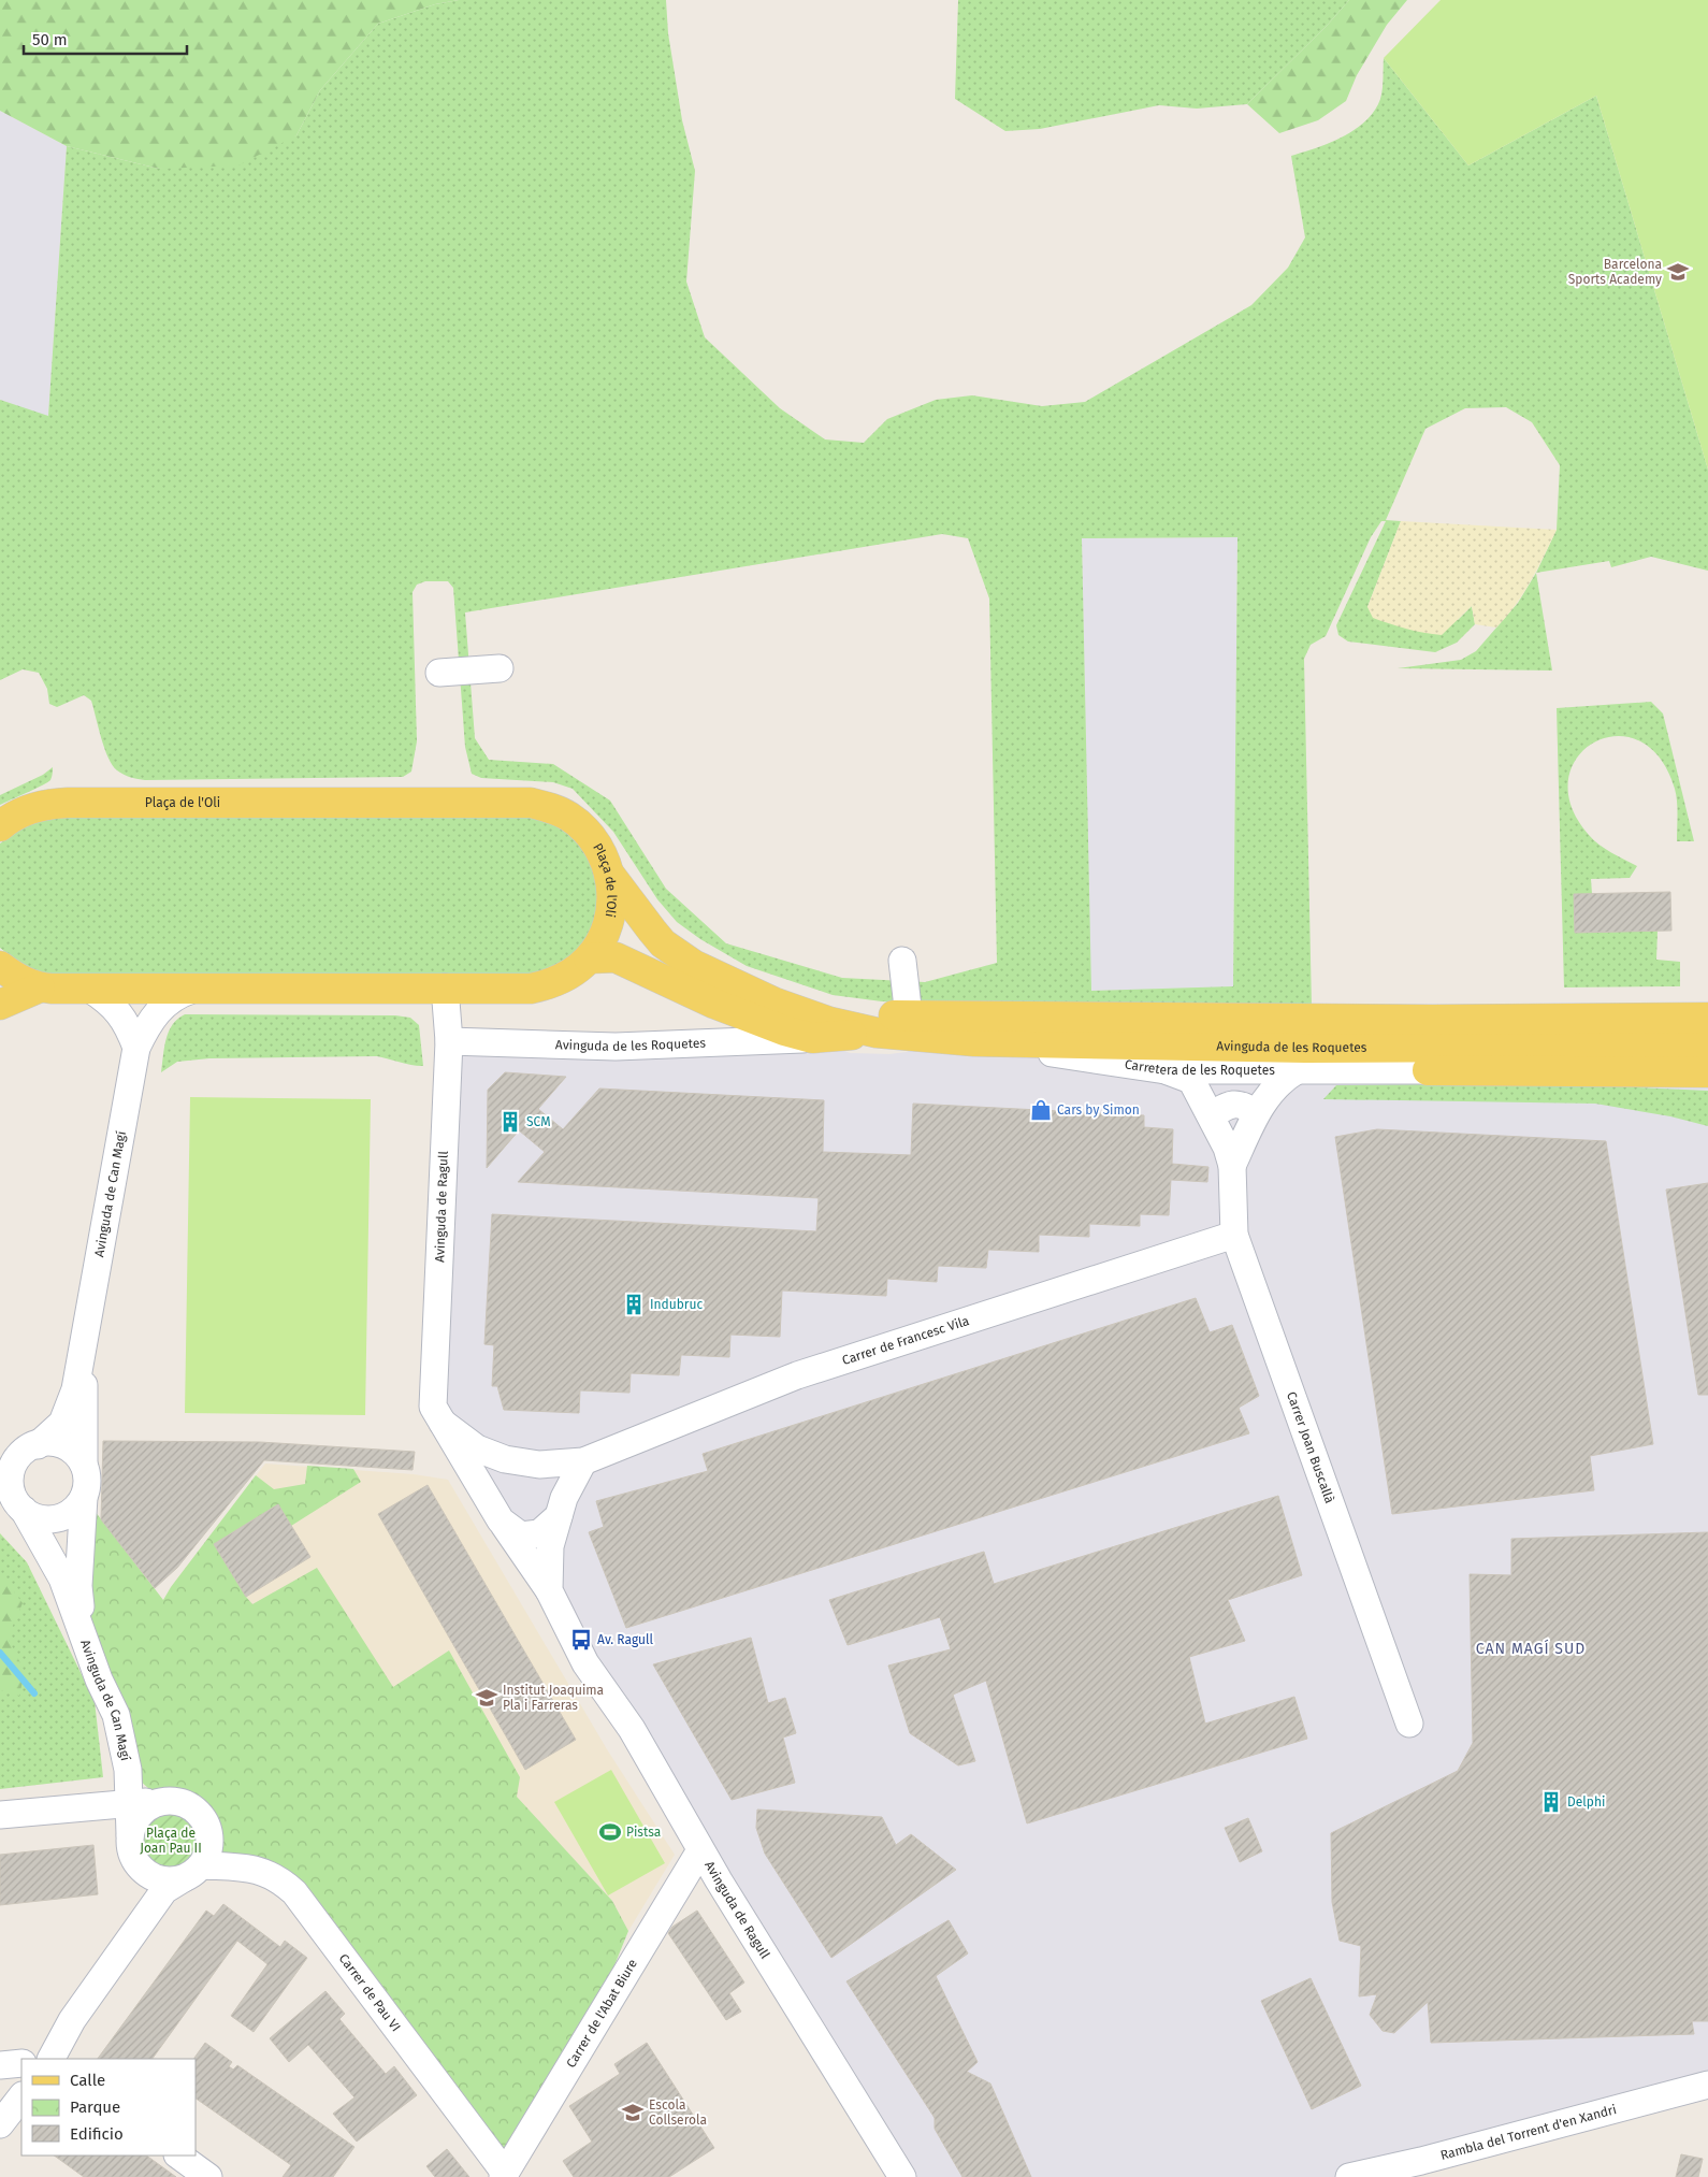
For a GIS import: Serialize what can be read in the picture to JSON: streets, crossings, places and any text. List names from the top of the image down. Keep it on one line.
{"streets":{"main road":["Plaça de l'Oli","Avinguda de les Roquetes"],"street":["Carretera de les Roquetes","Avinguda de Can Magí","Avinguda de Ragull","Carrer de Francesc Vila","Carrer Joan Buscallà","Carrer de Pau VI","Carrer de l'Abat Biure","Rambla del Torrent d'en Xandri"]},"crossings":[["Plaça de l'Oli","Avinguda de les Roquetes"],["Plaça de l'Oli","Avinguda de Can Magí"],["Plaça de l'Oli","Avinguda de Ragull"],["Avinguda de les Roquetes","Carretera de les Roquetes"],["Avinguda de les Roquetes","Avinguda de Ragull"],["Carretera de les Roquetes","Carrer Joan Buscallà"],["Avinguda de Can Magí","Carrer de Pau VI"],["Avinguda de Ragull","Carrer de l'Abat Biure"],["Carrer de Francesc Vila","Carrer Joan Buscallà"],["Carrer de Pau VI","Carrer de l'Abat Biure"]],"districts":["CAN MAGÍ SUD"],"parks":["Plaça de Joan Pau II"],"places":{"school or university":["Barcelona Sports Academy","Institut Joaquima Pla i Farreras","Escola Collserola"],"shop":["Cars by Simon"],"building":["SCM","Indubruc","Delphi"],"bus stop":["Av. Ragull"],"sports":["Pistsa"]},"legend":["Calle","Parque","Edificio"],"scale_bar":"50 m"}
